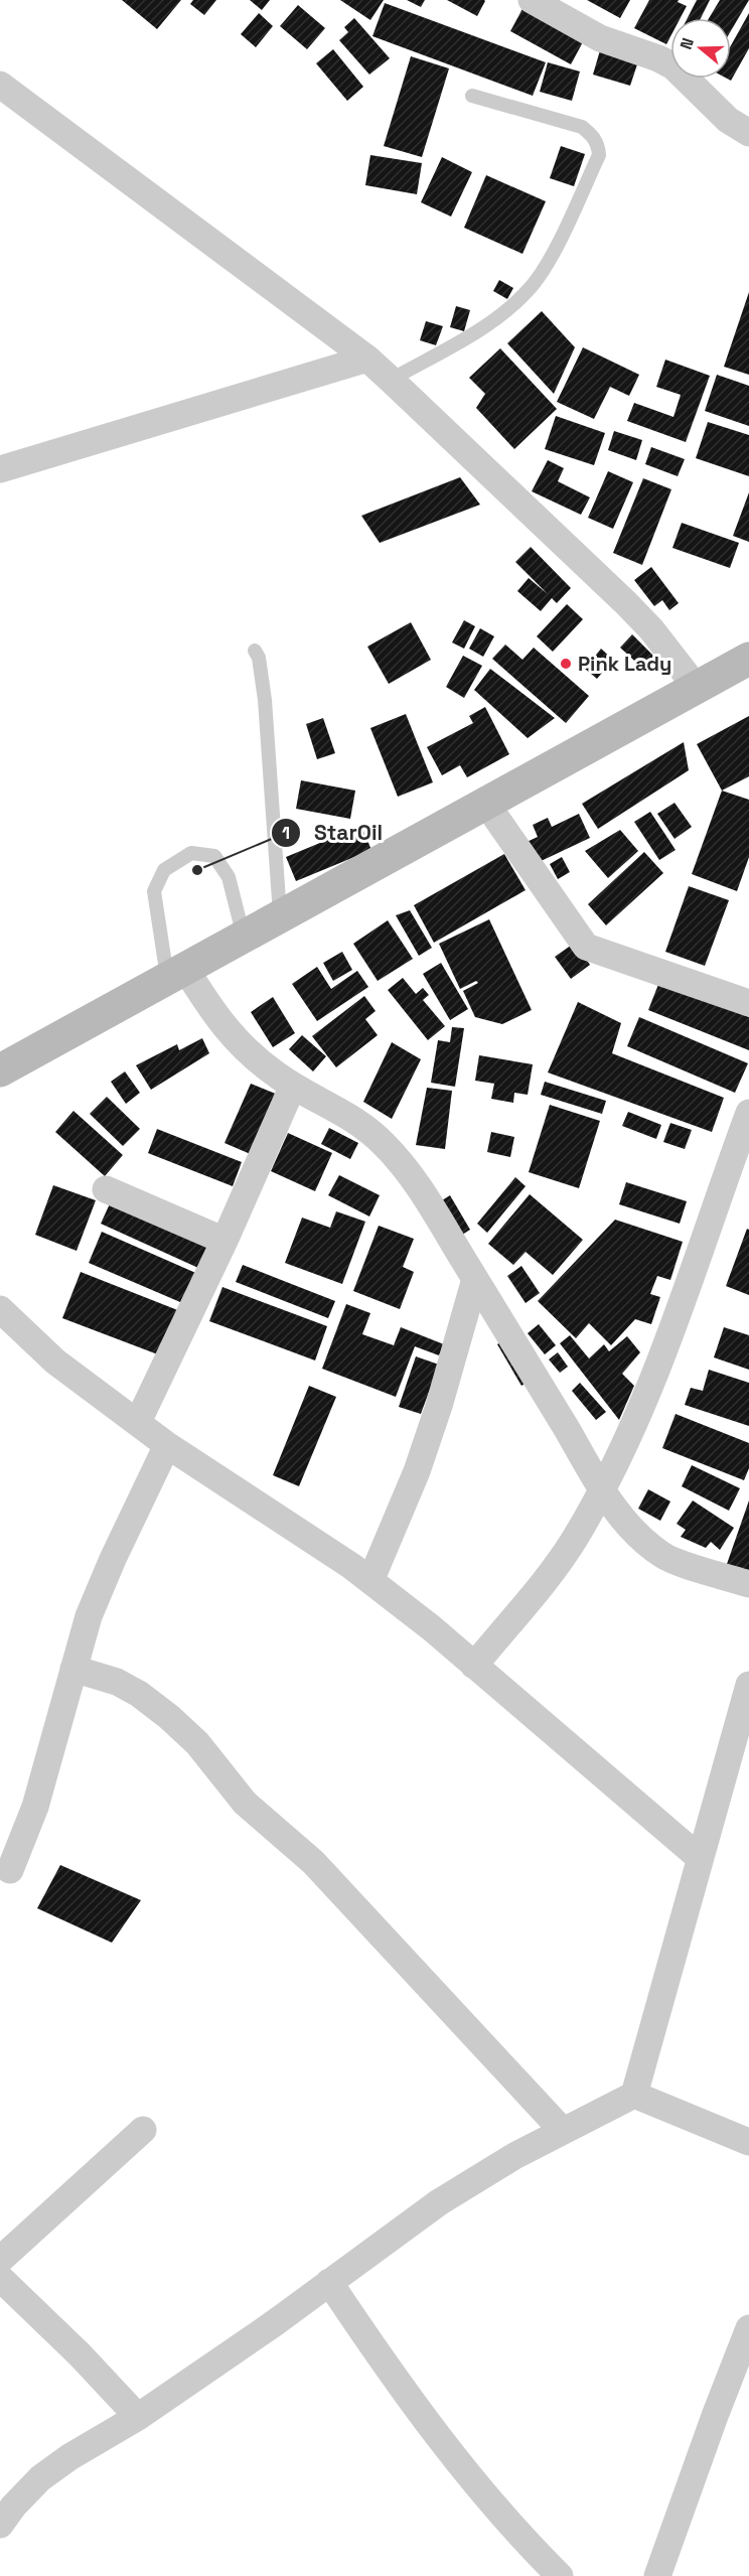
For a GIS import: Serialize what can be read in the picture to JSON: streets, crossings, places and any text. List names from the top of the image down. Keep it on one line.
{"places":["Pink Lady","StarOil"],"north":"left"}
